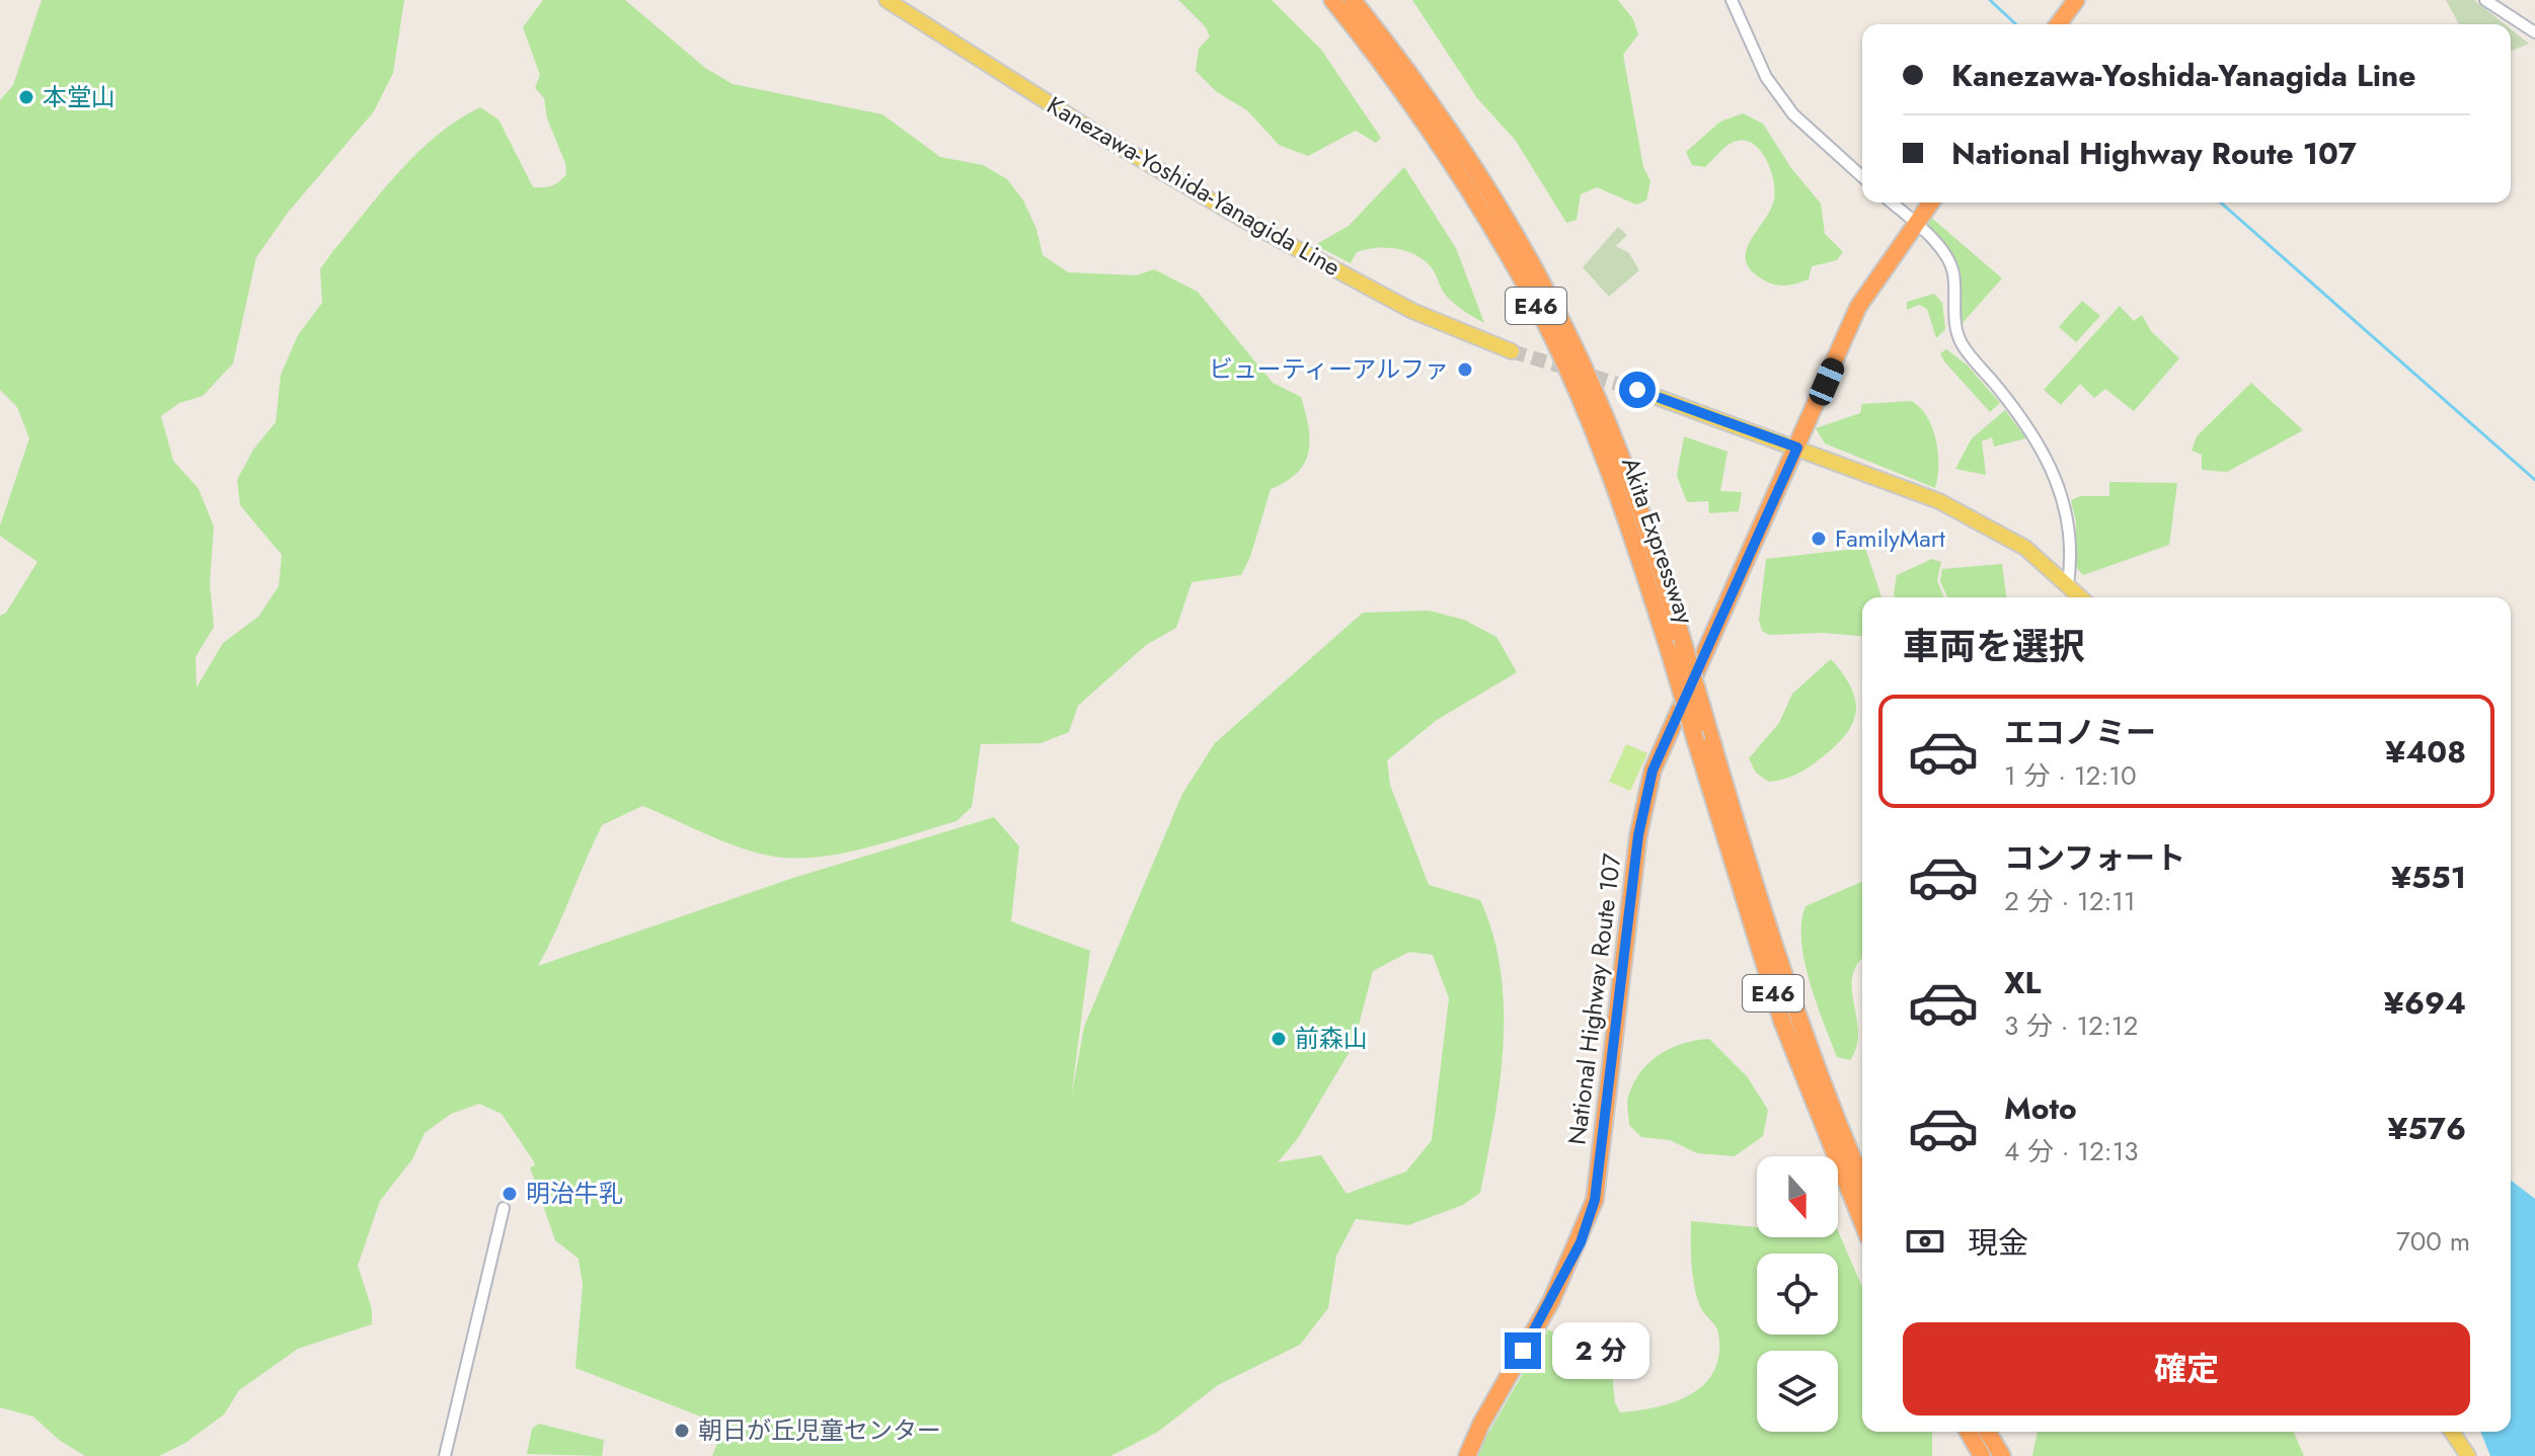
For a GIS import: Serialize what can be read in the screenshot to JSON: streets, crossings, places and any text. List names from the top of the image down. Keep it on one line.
{"streets":{"highway":["E46","Akita Expressway","National Highway Route 107"],"main road":["Kanezawa-Yoshida-Yanagida Line"]},"places":["本堂山","ビューティーアルファ","FamilyMart","前森山","明治牛乳","朝日が丘児童センター"],"north":"bottom","page":{"banner":["Kanezawa-Yoshida-Yanagida Line","National Highway Route 107"],"heading":"車両を選択","list":[{"name":"エコノミー","note":"1 分 · 12:10","value":"¥408"},{"name":"コンフォート","note":"2 分 · 12:11","value":"¥551"},{"name":"XL","note":"3 分 · 12:12","value":"¥694"},{"name":"Moto","note":"4 分 · 12:13","value":"¥576"}],"pay":["現金","700 m"],"buttons":"確定","bubble":"2 分"}}
